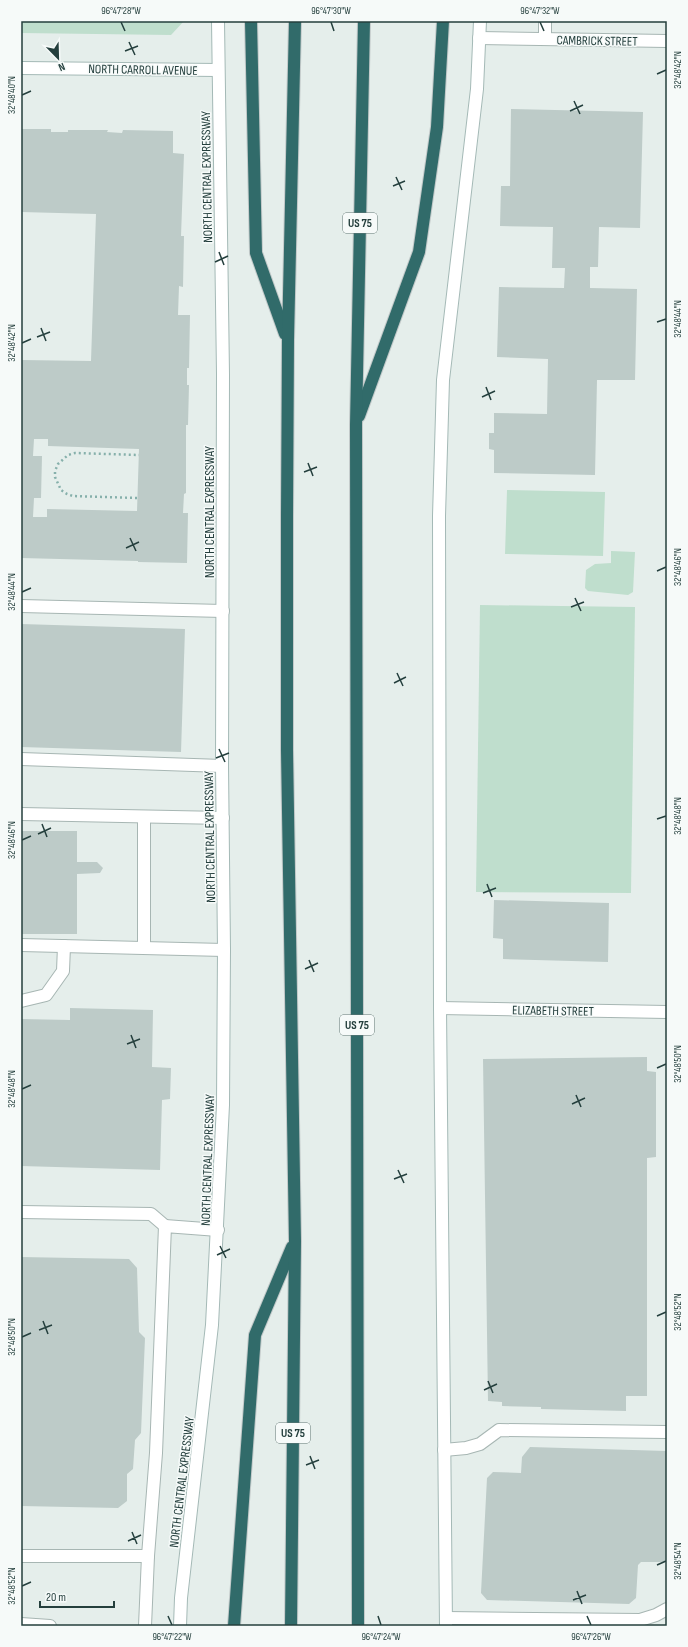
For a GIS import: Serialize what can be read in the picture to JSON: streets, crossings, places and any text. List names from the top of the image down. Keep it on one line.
{"streets":{"highway":["US 75"],"main road":["CAMBRICK STREET","NORTH CARROLL AVENUE","NORTH CENTRAL EXPRESSWAY","ELIZABETH STREET"]},"crossings":[["NORTH CARROLL AVENUE","NORTH CENTRAL EXPRESSWAY"]],"scale_bar":"20 m","north":"bottom right","coordinates":["96°47'28\"W","96°47'30\"W","96°47'32\"W","32°48'42\"N","32°48'40\"N","32°48'44\"N","32°48'46\"N","32°48'48\"N","32°48'50\"N","32°48'52\"N","32°48'54\"N","96°47'22\"W","96°47'24\"W","96°47'26\"W"]}
